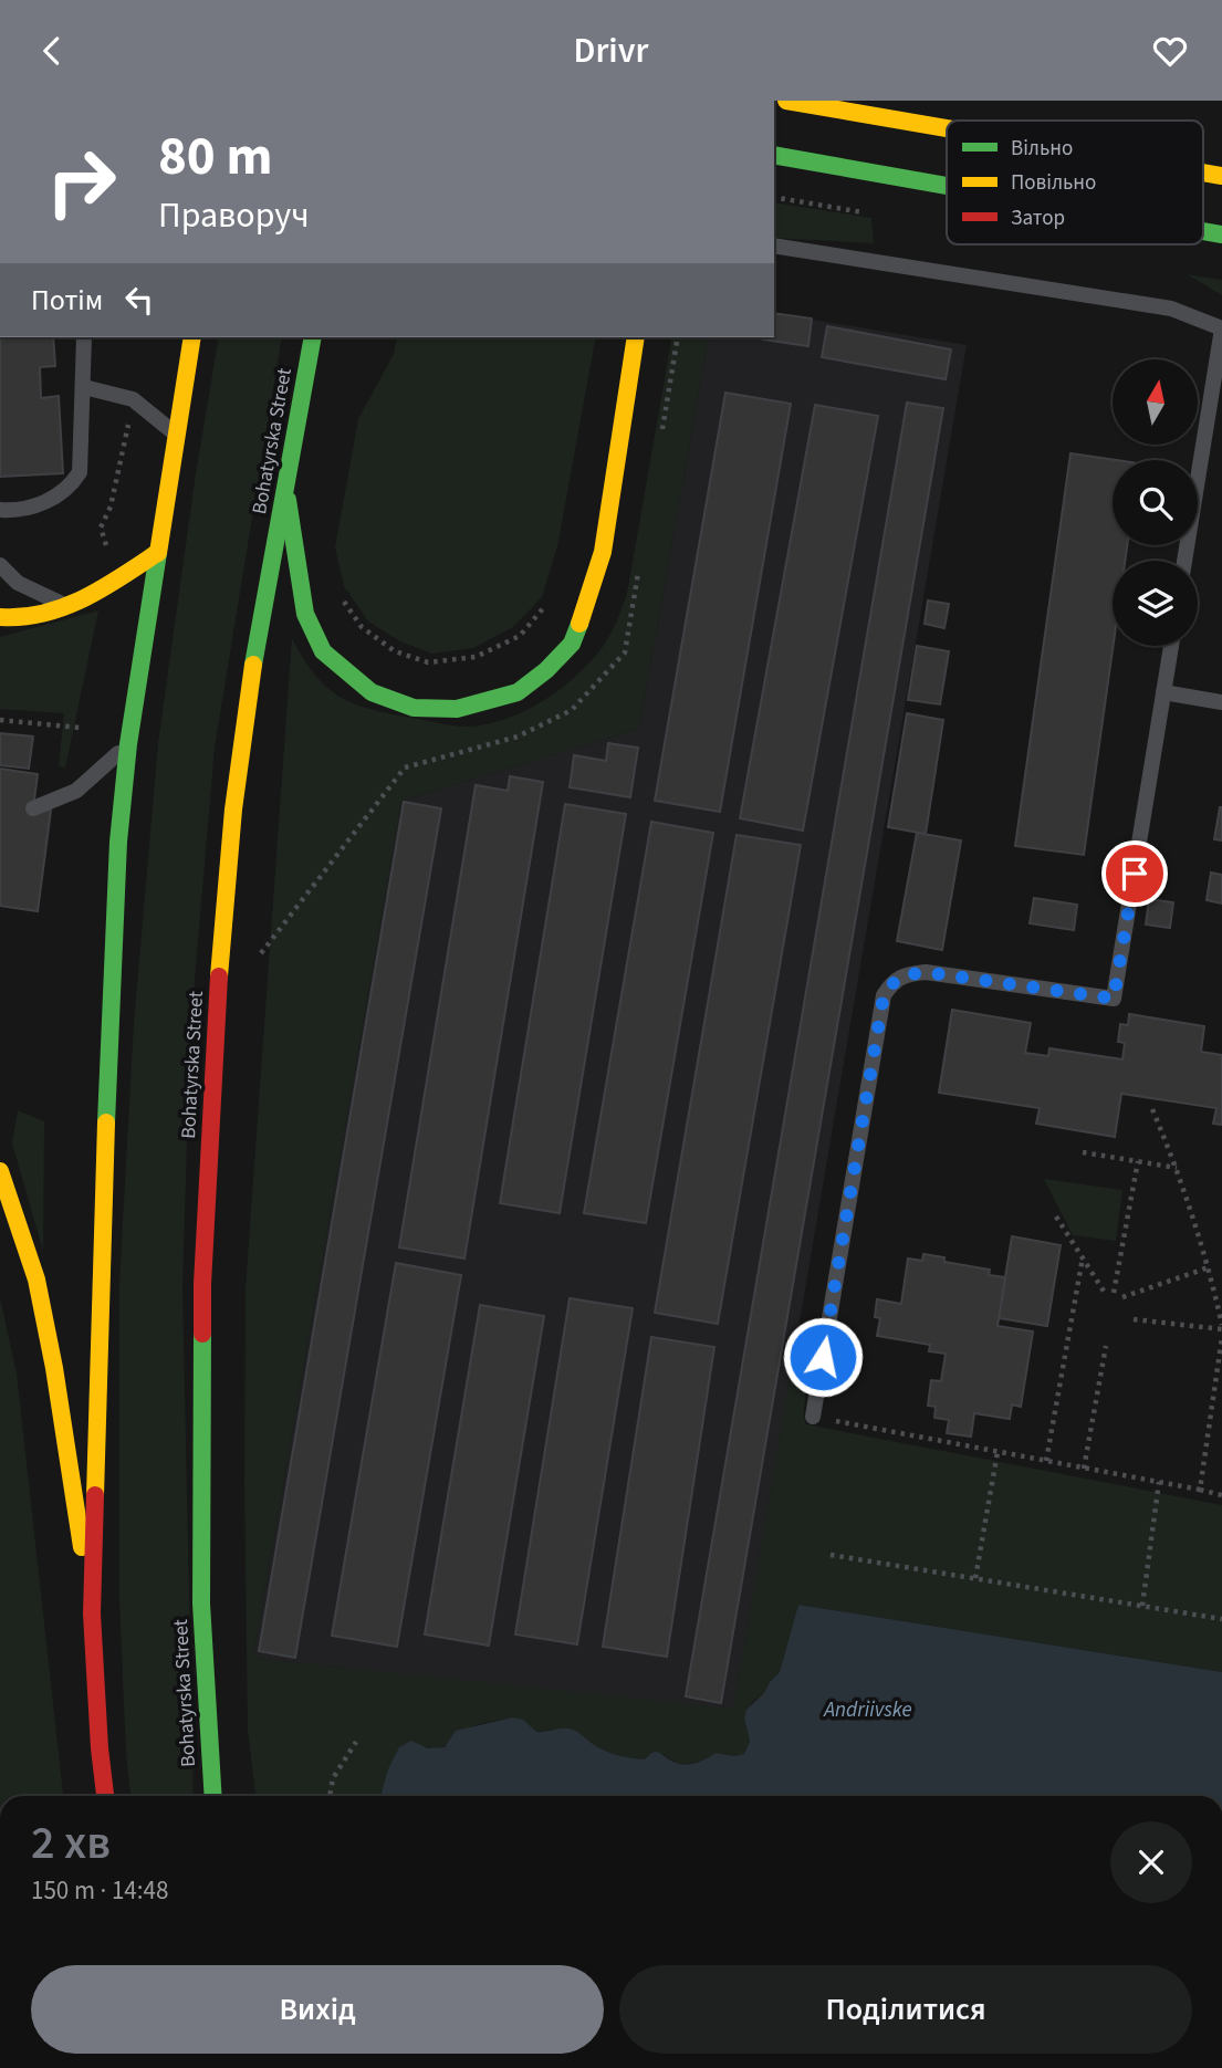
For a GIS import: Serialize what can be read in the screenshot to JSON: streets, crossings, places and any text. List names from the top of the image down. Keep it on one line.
{"streets":{"main road":["Bohatyrska Street"]},"water":["Andriivske"],"legend":["Вільно","Повільно","Затор"],"north":"top","page":{"header":"Drivr","turn":["80 m","Праворуч"],"then":"Потім","heading":["2 хв","150 m · 14:48"],"buttons":["Вихід","Поділитися"]}}
